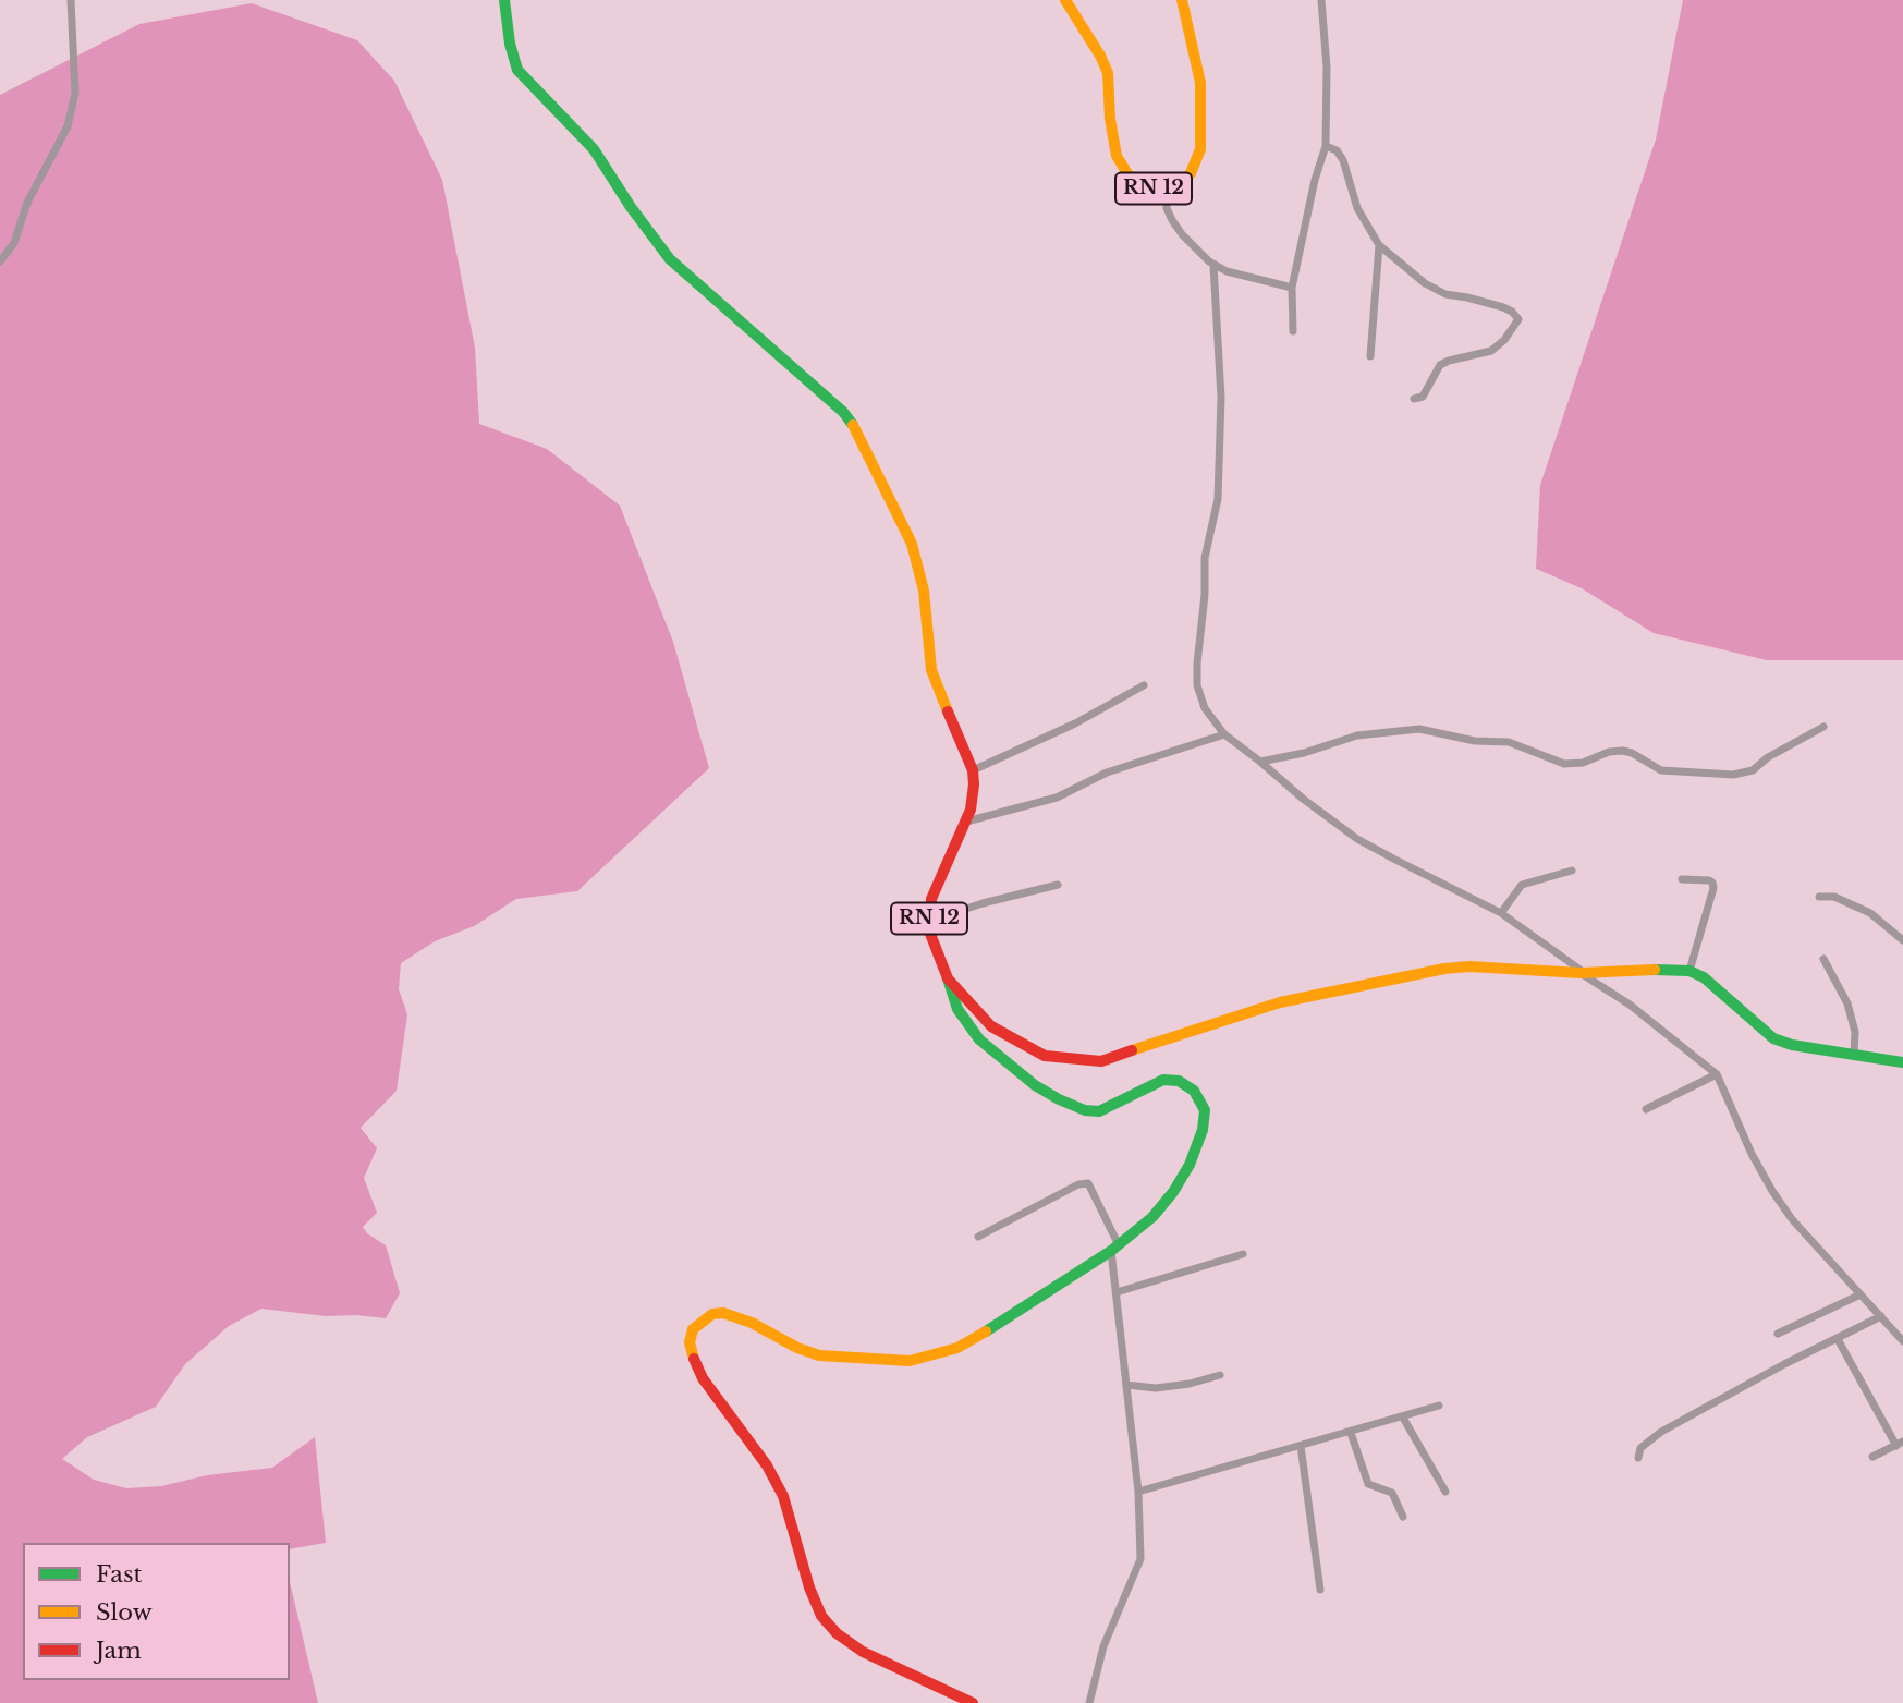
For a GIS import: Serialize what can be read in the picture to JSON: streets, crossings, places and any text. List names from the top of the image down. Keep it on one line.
{"streets":{"main road":["RN 12"]},"legend":["Fast","Slow","Jam"]}
